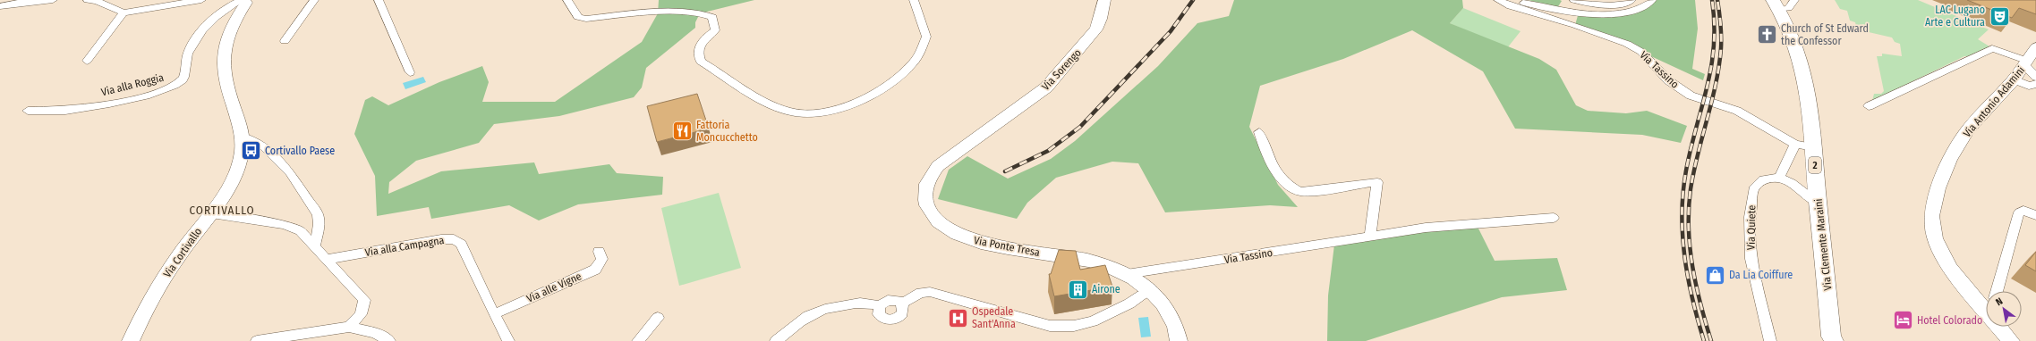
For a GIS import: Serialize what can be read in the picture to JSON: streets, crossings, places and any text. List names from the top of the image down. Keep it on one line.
{"streets":{"main road":["2","Via Clemente Maraini"],"street":["Via Sorengo","Via Tassino","Via alla Roggia","Via Antonio Adamini","Via Quiete","Via alla Campagna","Via Ponte Tresa","Via Cortivallo","Via alle Vigne"]},"crossings":[["Via Sorengo","Via Ponte Tresa"],["Via Tassino","Via Ponte Tresa"],["Via alla Roggia","Via Cortivallo"],["Via alla Campagna","Via alle Vigne"]],"districts":["CORTIVALLO"],"places":{"theatre":["LAC Lugano Arte e Cultura"],"church":["Church of St Edward the Confessor"],"restaurant":["Fattoria Moncucchetto"],"bus stop":["Cortivallo Paese"],"shop":["Da Lia Coiffure"],"building":["Airone"],"hospital":["Ospedale Sant'Anna"],"hotel":["Hotel Colorado"]},"north":"top left"}
